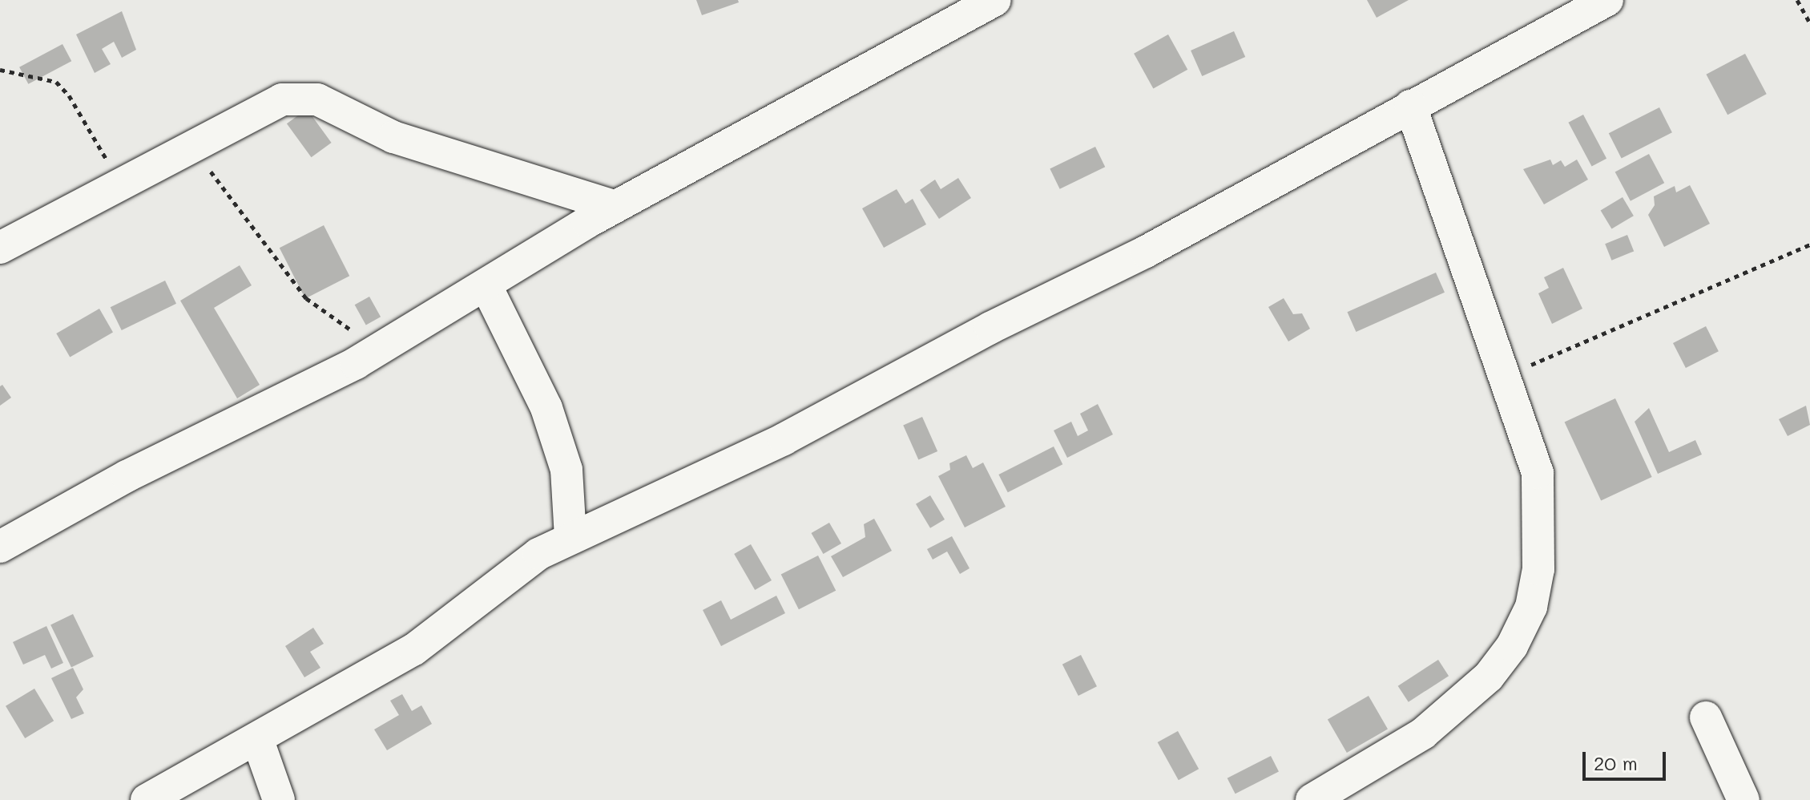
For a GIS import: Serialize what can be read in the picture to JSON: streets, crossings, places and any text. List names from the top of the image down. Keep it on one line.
{"scale_bar":"20 m"}
